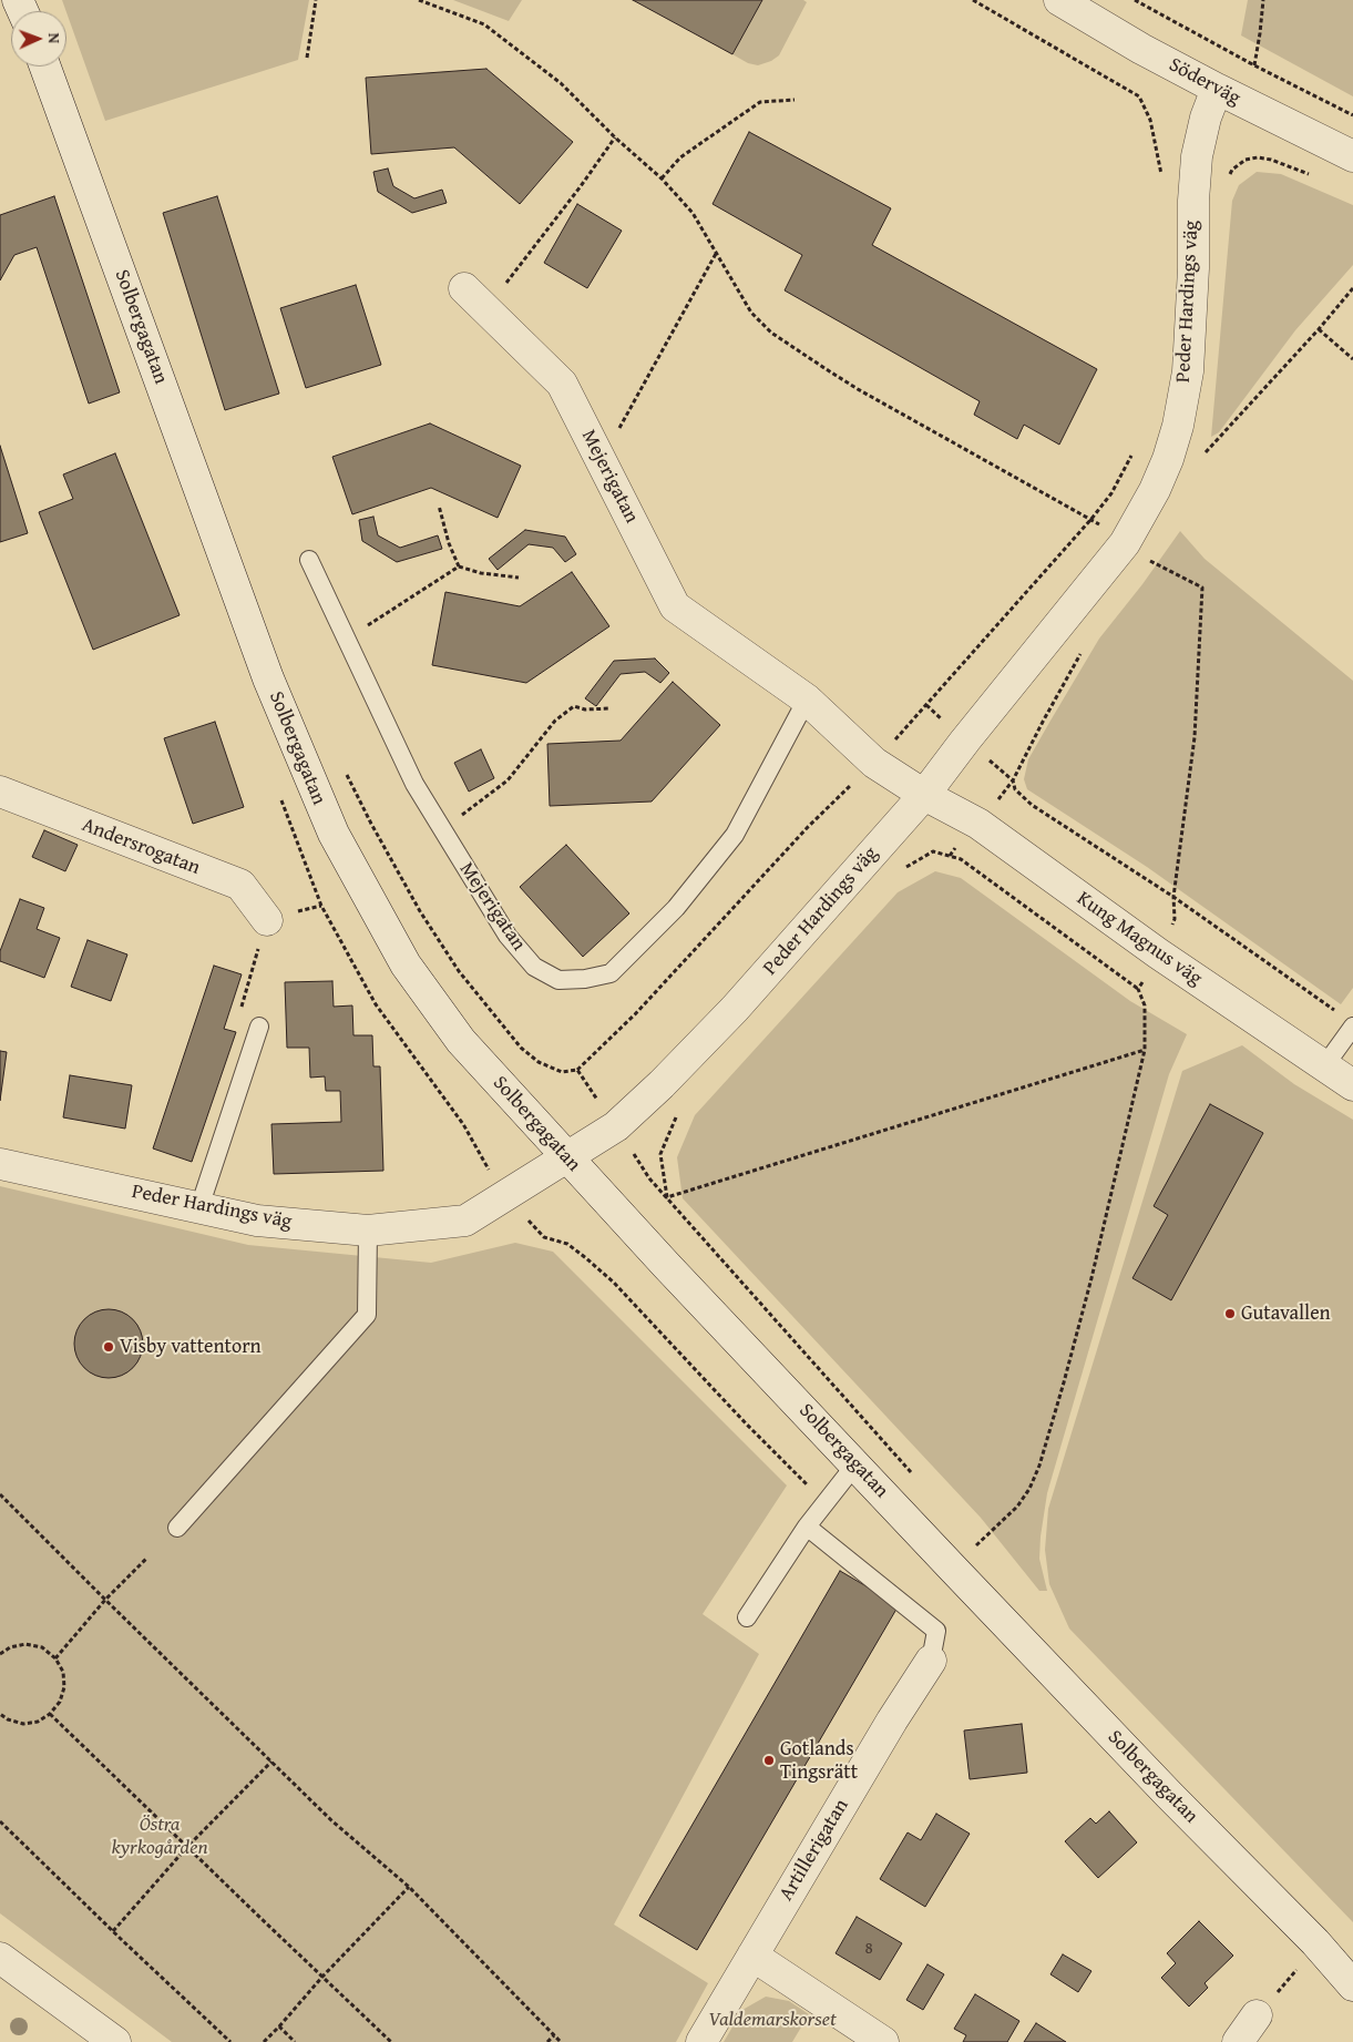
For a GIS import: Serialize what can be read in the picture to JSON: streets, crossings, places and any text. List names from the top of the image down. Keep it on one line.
{"streets":{"street":["Söderväg","Peder Hardings väg","Solbergagatan","Mejerigatan","Andersrogatan","Kung Magnus väg","Artillerigatan"]},"crossings":[["Söderväg","Peder Hardings väg"],["Peder Hardings väg","Solbergagatan"],["Peder Hardings väg","Mejerigatan"],["Peder Hardings väg","Kung Magnus väg"],["Mejerigatan","Kung Magnus väg"]],"parks":["Östra kyrkogården","Valdemarskorset"],"places":["Gutavallen","Visby vattentorn","Gotlands Tingsrätt"],"house_numbers":["8"],"north":"right"}
